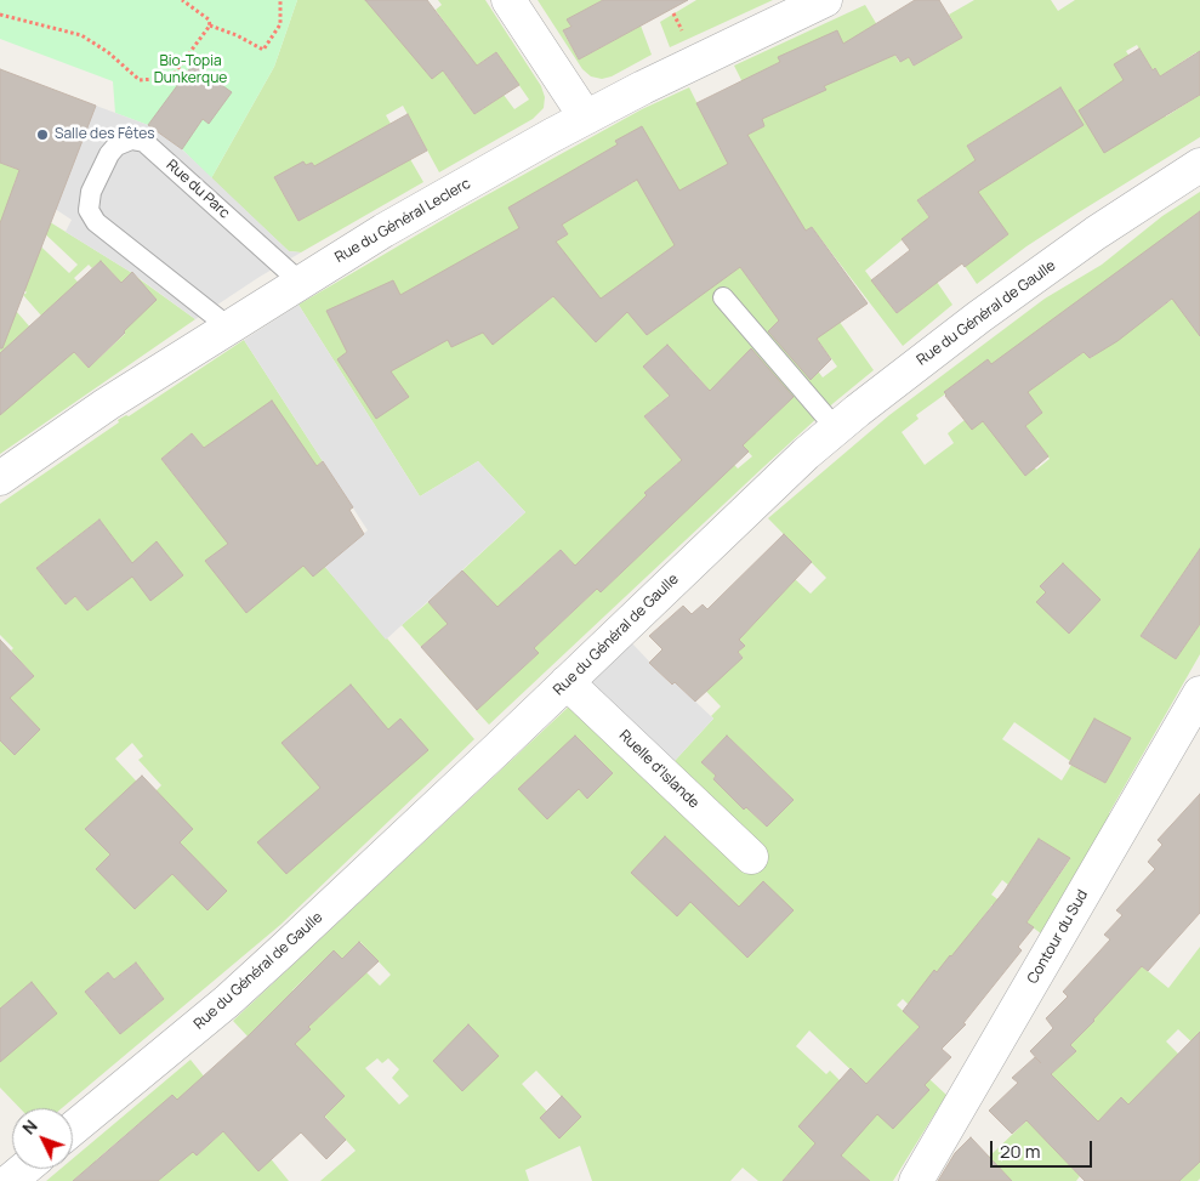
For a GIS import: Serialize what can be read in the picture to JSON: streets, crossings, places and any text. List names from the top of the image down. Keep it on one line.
{"streets":{"street":["Rue du Général Leclerc","Rue du Général de Gaulle","Ruelle d'Islande","Contour du Sud"],"lane":["Rue du Parc"]},"crossings":[["Rue du Parc","Rue du Général Leclerc"],["Rue du Général de Gaulle","Ruelle d'Islande"]],"parks":["Bio-Topia Dunkerque"],"places":["Salle des Fêtes"],"scale_bar":"20 m","north":"top left"}
